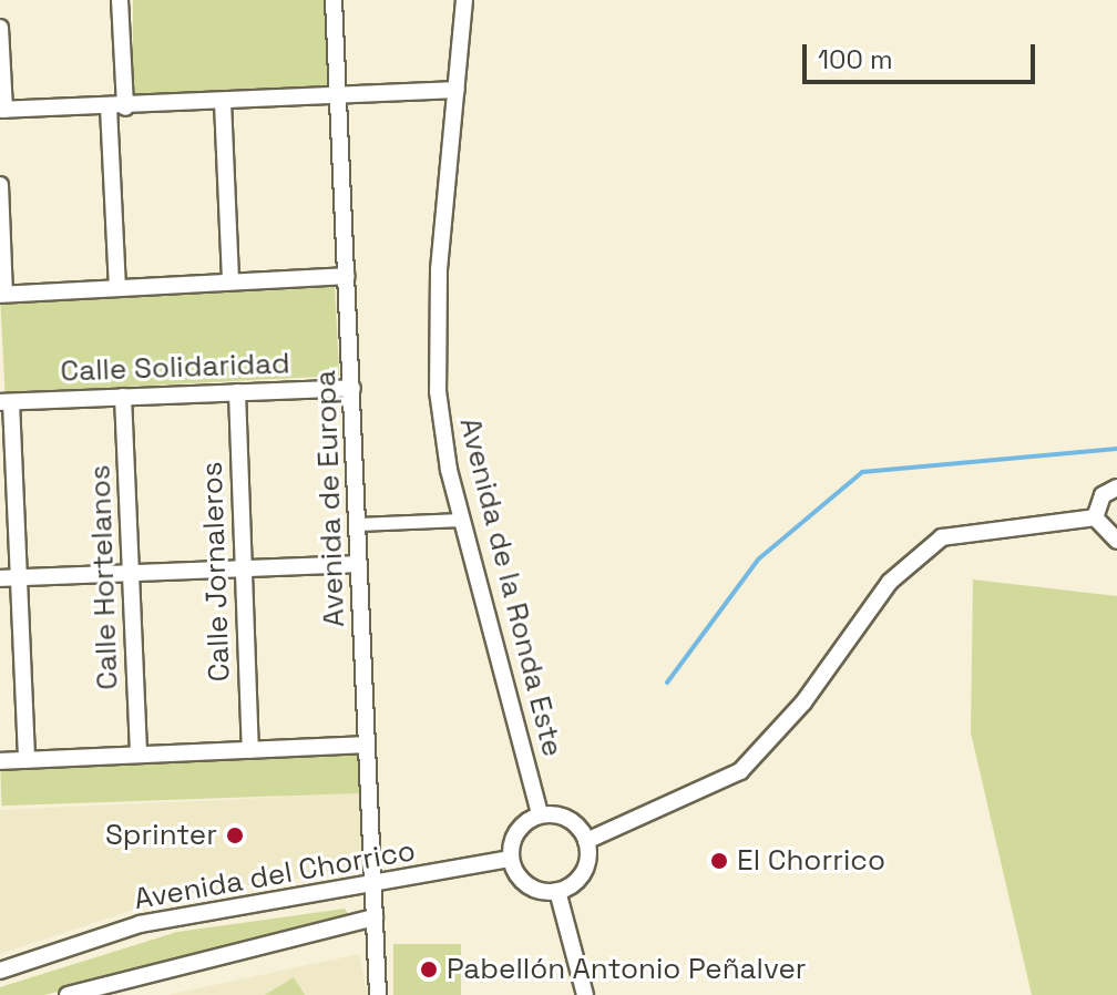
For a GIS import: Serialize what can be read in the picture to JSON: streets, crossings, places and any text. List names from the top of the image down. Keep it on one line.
{"streets":{"street":["Calle Solidaridad","Avenida de Europa","Calle Jornaleros","Calle Hortelanos","Avenida de la Ronda Este","Avenida del Chorrico"]},"crossings":[["Calle Solidaridad","Avenida de Europa"],["Calle Solidaridad","Calle Jornaleros"],["Calle Solidaridad","Calle Hortelanos"],["Avenida de Europa","Avenida del Chorrico"],["Avenida de la Ronda Este","Avenida del Chorrico"]],"places":["Sprinter","El Chorrico","Pabellón Antonio Peñalver"],"scale_bar":"100 m"}
